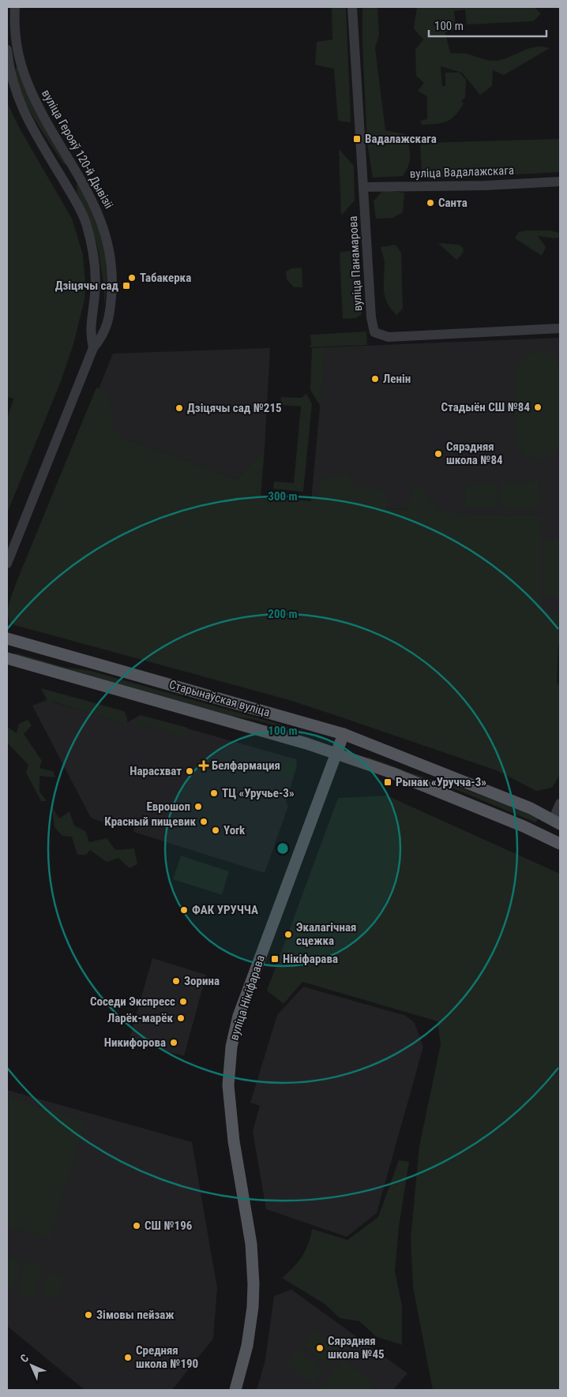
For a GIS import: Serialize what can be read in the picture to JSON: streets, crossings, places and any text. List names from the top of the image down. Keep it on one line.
{"streets":{"main road":["Старынаўская вуліца","вуліца Нікіфарава"],"street":["вуліца Герояў 120-й Дывізіі","вуліца Вадалажскага","вуліца Панамарова"]},"crossings":[["вуліца Вадалажскага","вуліца Панамарова"],["Старынаўская вуліца","вуліца Нікіфарава"]],"places":{"transit":["Вадалажскага","Дзіцячы сад","Рынак «Уручча-3»","Нікіфарава"],"other":["Санта","Табакерка","Ленін","Стадыён СШ №84","Дзіцячы сад №215","Сярэдняя школа №84","Нарасхват","ТЦ «Уручье-3»","Еврошоп","Красный пищевик","York","ФАК УРУЧЧА","Экалагічная сцежка","Зорина","Соседи Экспресс","Ларёк-марёк","Никифорова","СШ №196","Зімовы пейзаж","Сярэдняя школа №45","Средняя школа №190"],"health":["Белфармация"]},"scale_bar":"100 m","north":"top left","rings":["300 m","200 m","100 m"]}
